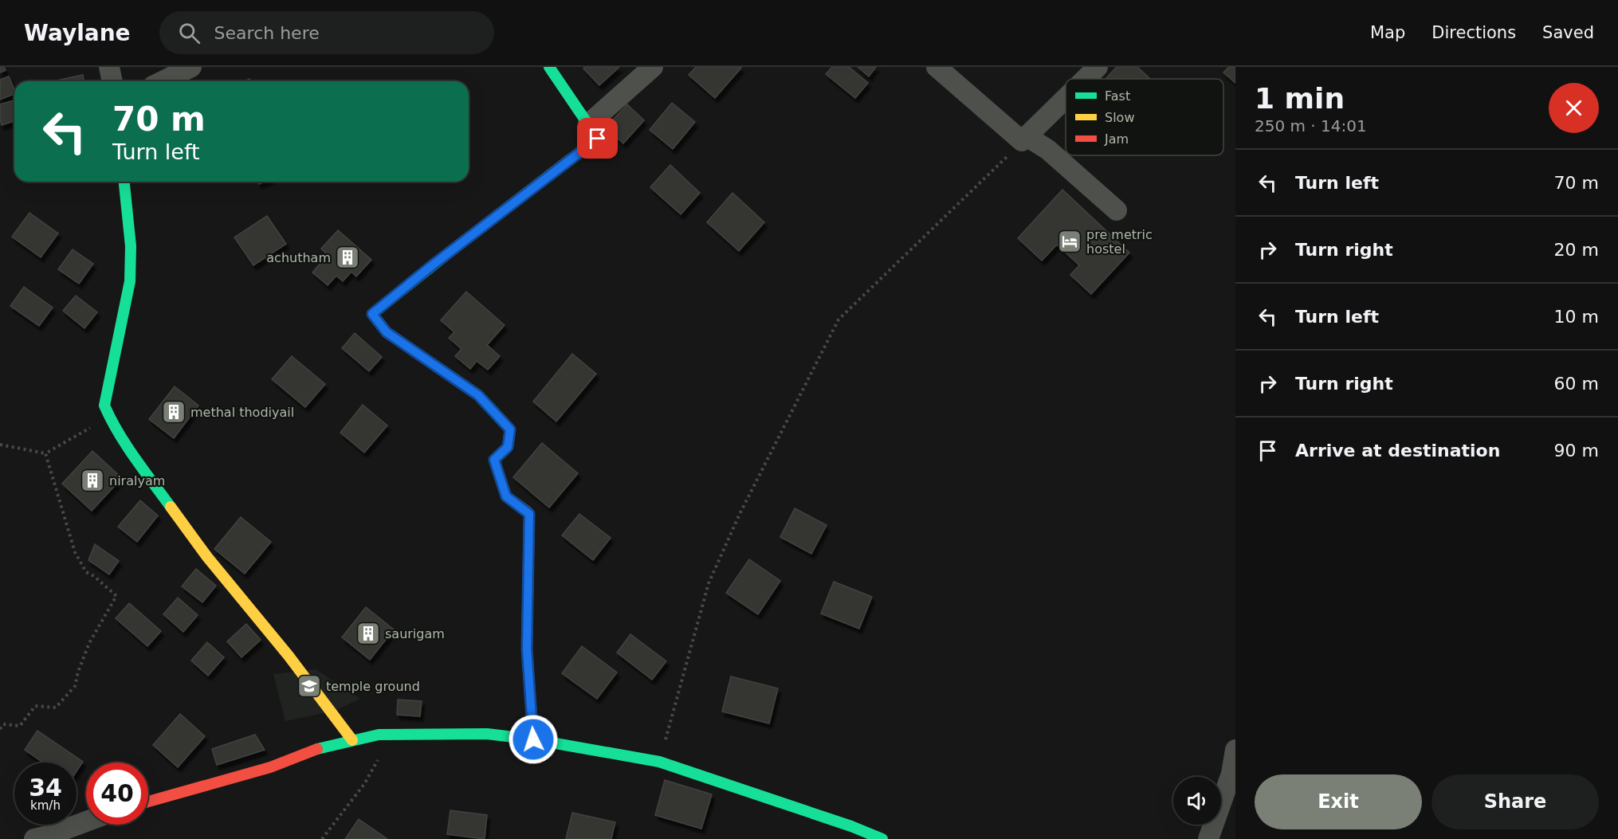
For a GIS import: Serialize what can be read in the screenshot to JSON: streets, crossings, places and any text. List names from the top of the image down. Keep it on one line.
{"places":{"hotel":["pre metric hostel"],"building":["achutham","methal thodiyail","niralyam","saurigam"],"school or university":["temple ground"]},"legend":["Fast","Slow","Jam"],"page":{"header":"Waylane","search":"Search here","nav":["Map","Directions","Saved"],"heading":["1 min","250 m · 14:01"],"turn":["70 m","Turn left"],"list":[{"name":"Turn left","value":"70 m"},{"name":"Turn right","value":"20 m"},{"name":"Turn left","value":"10 m"},{"name":"Turn right","value":"60 m"},{"name":"Arrive at destination","value":"90 m"}],"speed":"34 km/h","limit":"40","buttons":["Exit","Share"]}}
